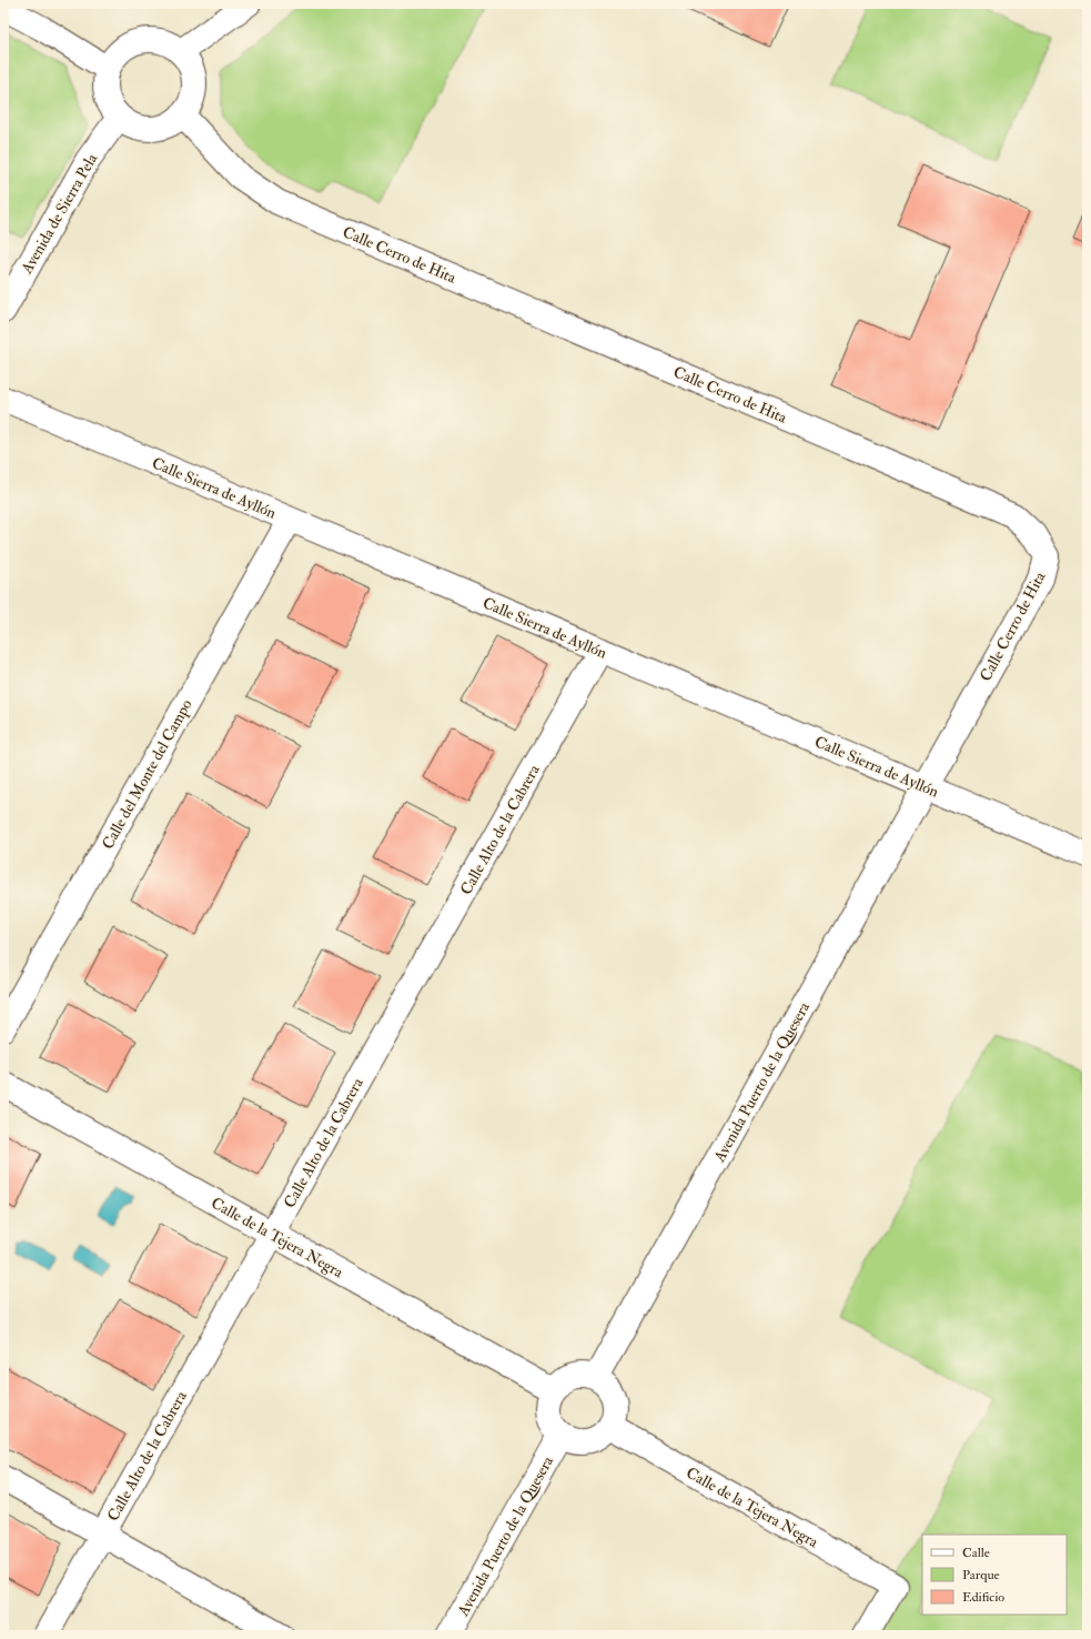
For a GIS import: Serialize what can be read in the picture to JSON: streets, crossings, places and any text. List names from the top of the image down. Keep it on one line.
{"streets":{"street":["Avenida de Sierra Pela","Calle Cerro de Hita","Calle Sierra de Ayllón","Calle del Monte del Campo","Calle Alto de la Cabrera","Avenida Puerto de la Quesera","Calle de la Tejera Negra"]},"crossings":[["Avenida de Sierra Pela","Calle Cerro de Hita"],["Calle Cerro de Hita","Calle Sierra de Ayllón"],["Calle Cerro de Hita","Avenida Puerto de la Quesera"],["Calle Sierra de Ayllón","Calle del Monte del Campo"],["Calle Sierra de Ayllón","Calle Alto de la Cabrera"],["Calle Sierra de Ayllón","Avenida Puerto de la Quesera"],["Calle Alto de la Cabrera","Calle de la Tejera Negra"],["Avenida Puerto de la Quesera","Calle de la Tejera Negra"]],"legend":["Calle","Parque","Edificio"]}
